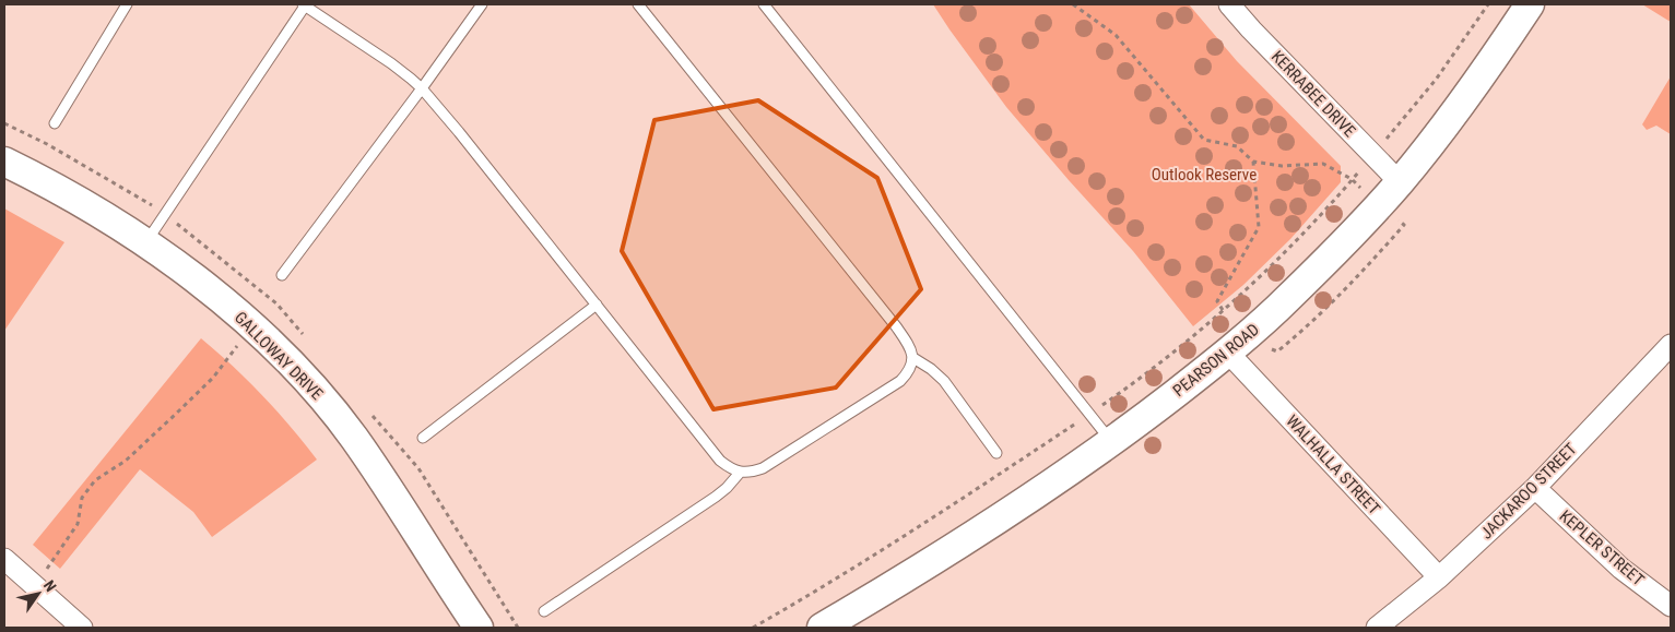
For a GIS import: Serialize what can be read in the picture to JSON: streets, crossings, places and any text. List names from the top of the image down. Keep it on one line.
{"streets":{"street":["KERRABEE DRIVE","GALLOWAY DRIVE","PEARSON ROAD","WALHALLA STREET","JACKAROO STREET","KEPLER STREET"]},"crossings":[["KERRABEE DRIVE","PEARSON ROAD"],["PEARSON ROAD","WALHALLA STREET"],["WALHALLA STREET","JACKAROO STREET"],["JACKAROO STREET","KEPLER STREET"]],"parks":["Outlook Reserve"],"north":"top right"}
